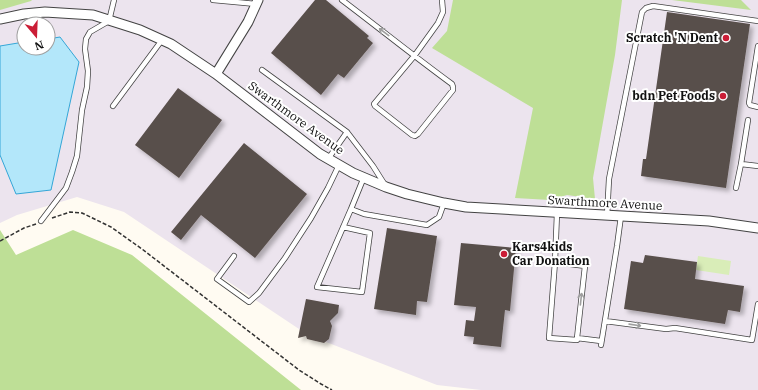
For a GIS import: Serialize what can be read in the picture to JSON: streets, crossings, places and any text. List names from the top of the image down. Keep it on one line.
{"streets":{"street":["Swarthmore Avenue"]},"places":["Scratch 'N Dent","bdn Pet Foods","Kars4kids Car Donation"],"north":"bottom"}
